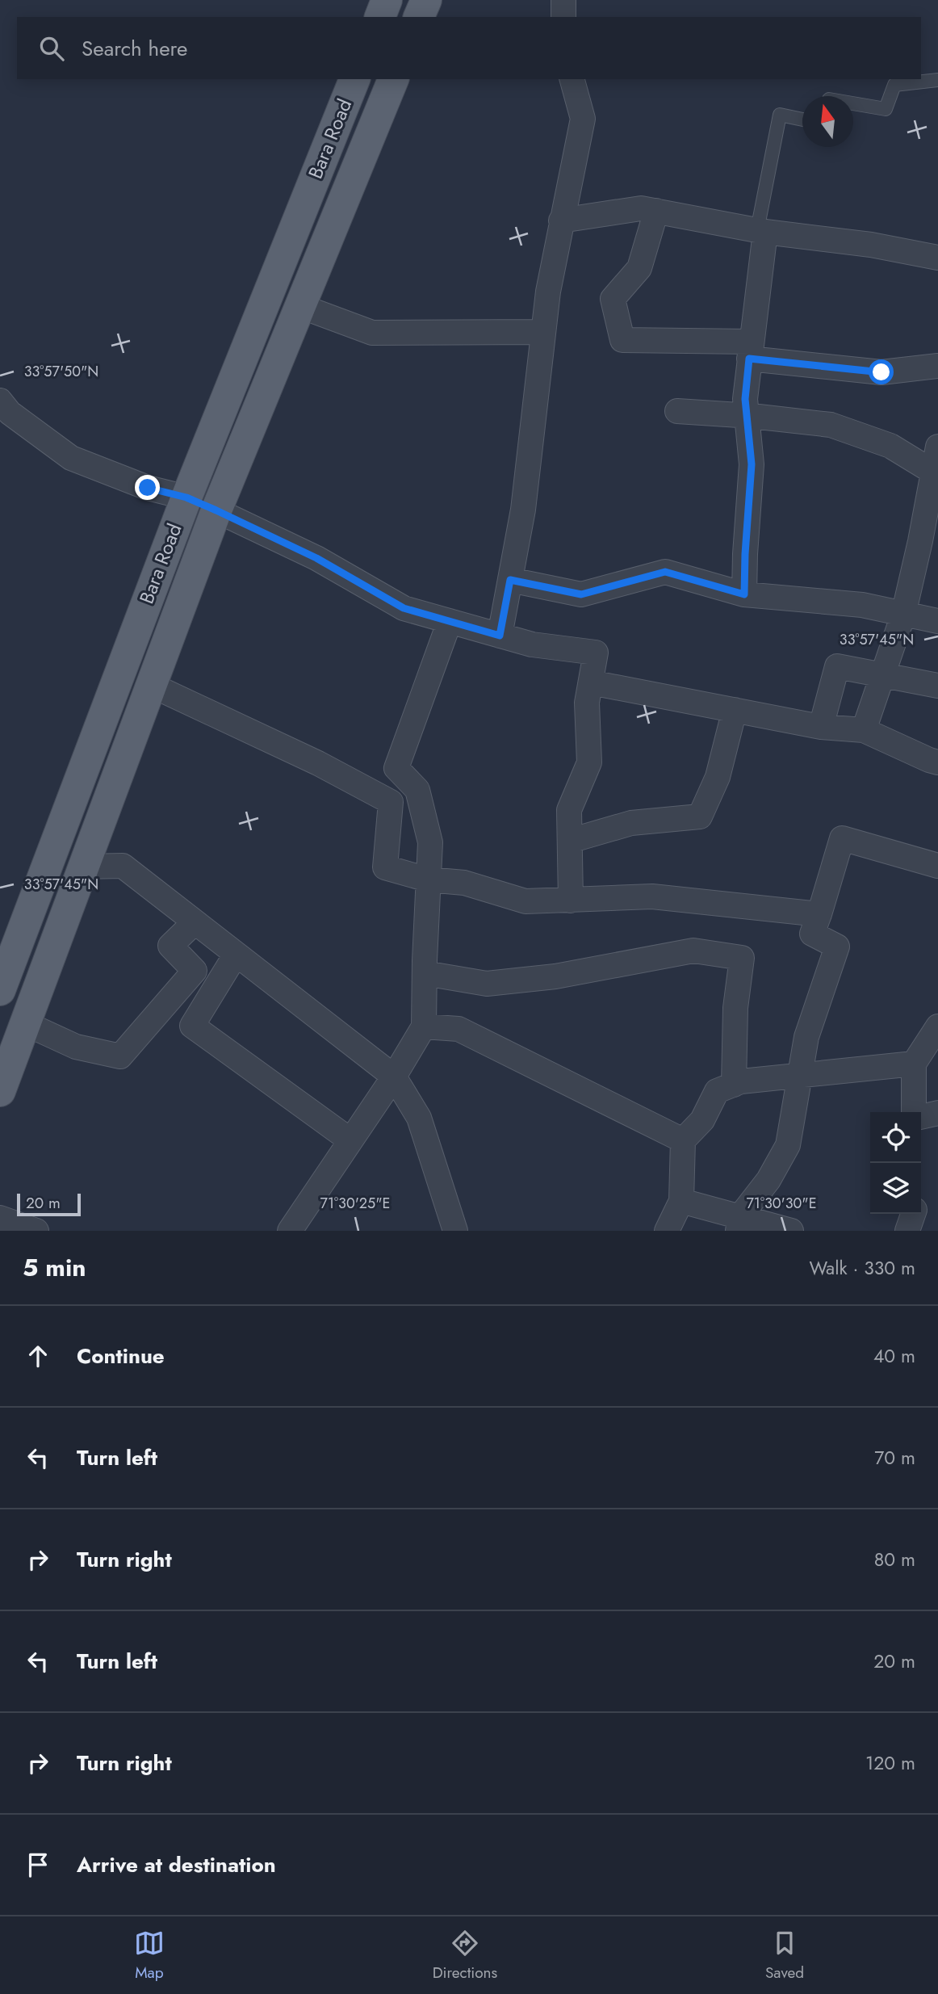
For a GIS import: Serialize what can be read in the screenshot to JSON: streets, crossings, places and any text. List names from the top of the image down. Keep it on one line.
{"streets":{"main road":["Bara Road"]},"scale_bar":"20 m","north":"top","page":{"search":"Search here","scale":"20 m","heading":["5 min","Walk · 330 m"],"list":[["Continue","40 m"],["Turn left","70 m"],["Turn right","80 m"],["Turn left","20 m"],["Turn right","120 m"],"Arrive at destination"],"nav":["Map","Directions","Saved"]},"coordinates":["33°57'50\"N","33°57'45\"N","71°30'25\"E","71°30'30\"E"]}
